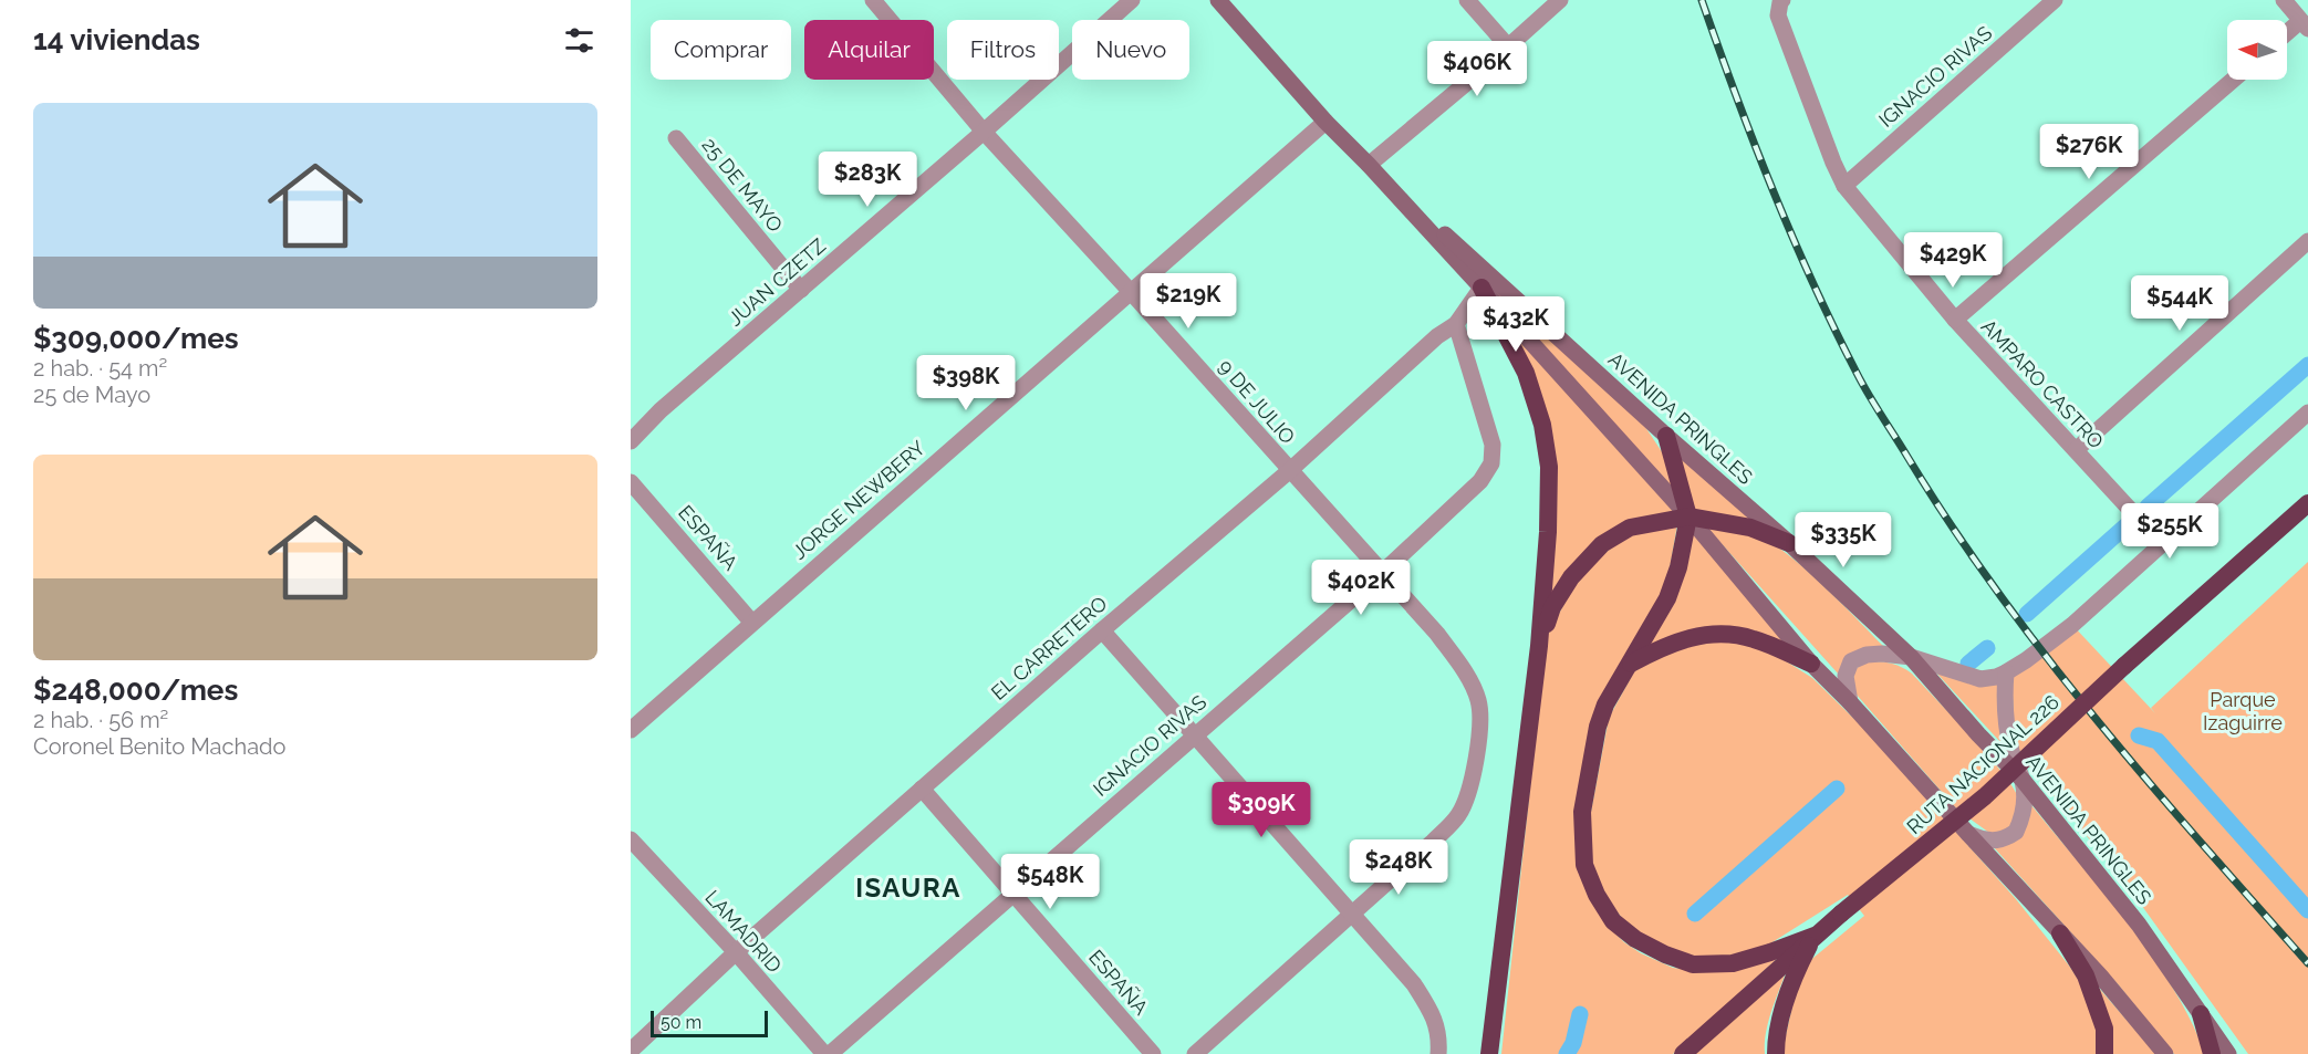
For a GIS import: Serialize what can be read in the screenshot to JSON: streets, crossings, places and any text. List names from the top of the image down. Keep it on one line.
{"streets":{"highway":["RUTA NACIONAL 226"],"main road":["AVENIDA PRINGLES"],"street":["IGNACIO RIVAS","25 DE MAYO","JUAN CZETZ","AMPARO CASTRO","9 DE JULIO","JORGE NEWBERY","ESPAÑA","EL CARRETERO","LAMADRID"]},"crossings":[["IGNACIO RIVAS","AMPARO CASTRO"],["IGNACIO RIVAS","9 DE JULIO"],["IGNACIO RIVAS","ESPAÑA"],["IGNACIO RIVAS","EL CARRETERO"],["25 DE MAYO","JUAN CZETZ"],["JUAN CZETZ","9 DE JULIO"],["9 DE JULIO","JORGE NEWBERY"],["9 DE JULIO","EL CARRETERO"],["AVENIDA PRINGLES","JORGE NEWBERY"],["AVENIDA PRINGLES","EL CARRETERO"],["JORGE NEWBERY","ESPAÑA"],["ESPAÑA","EL CARRETERO"],["EL CARRETERO","LAMADRID"]],"districts":["ISAURA"],"parks":["Parque Izaguirre"],"scale_bar":"50 m","north":"left","page":{"heading":"14 viviendas","chip":["Comprar","Alquilar","Filtros","Nuevo"],"price":["$406K","$276K","$283K","$429K","$219K","$544K","$432K","$398K","$255K","$335K","$402K","$309K","$248K","$548K"],"list":[{"name":"$309,000/mes","note":"2 hab. · 54 m² · 25 de Mayo"},{"name":"$248,000/mes","note":"2 hab. · 56 m² · Coronel Benito Machado"}],"scale":"50 m"}}
